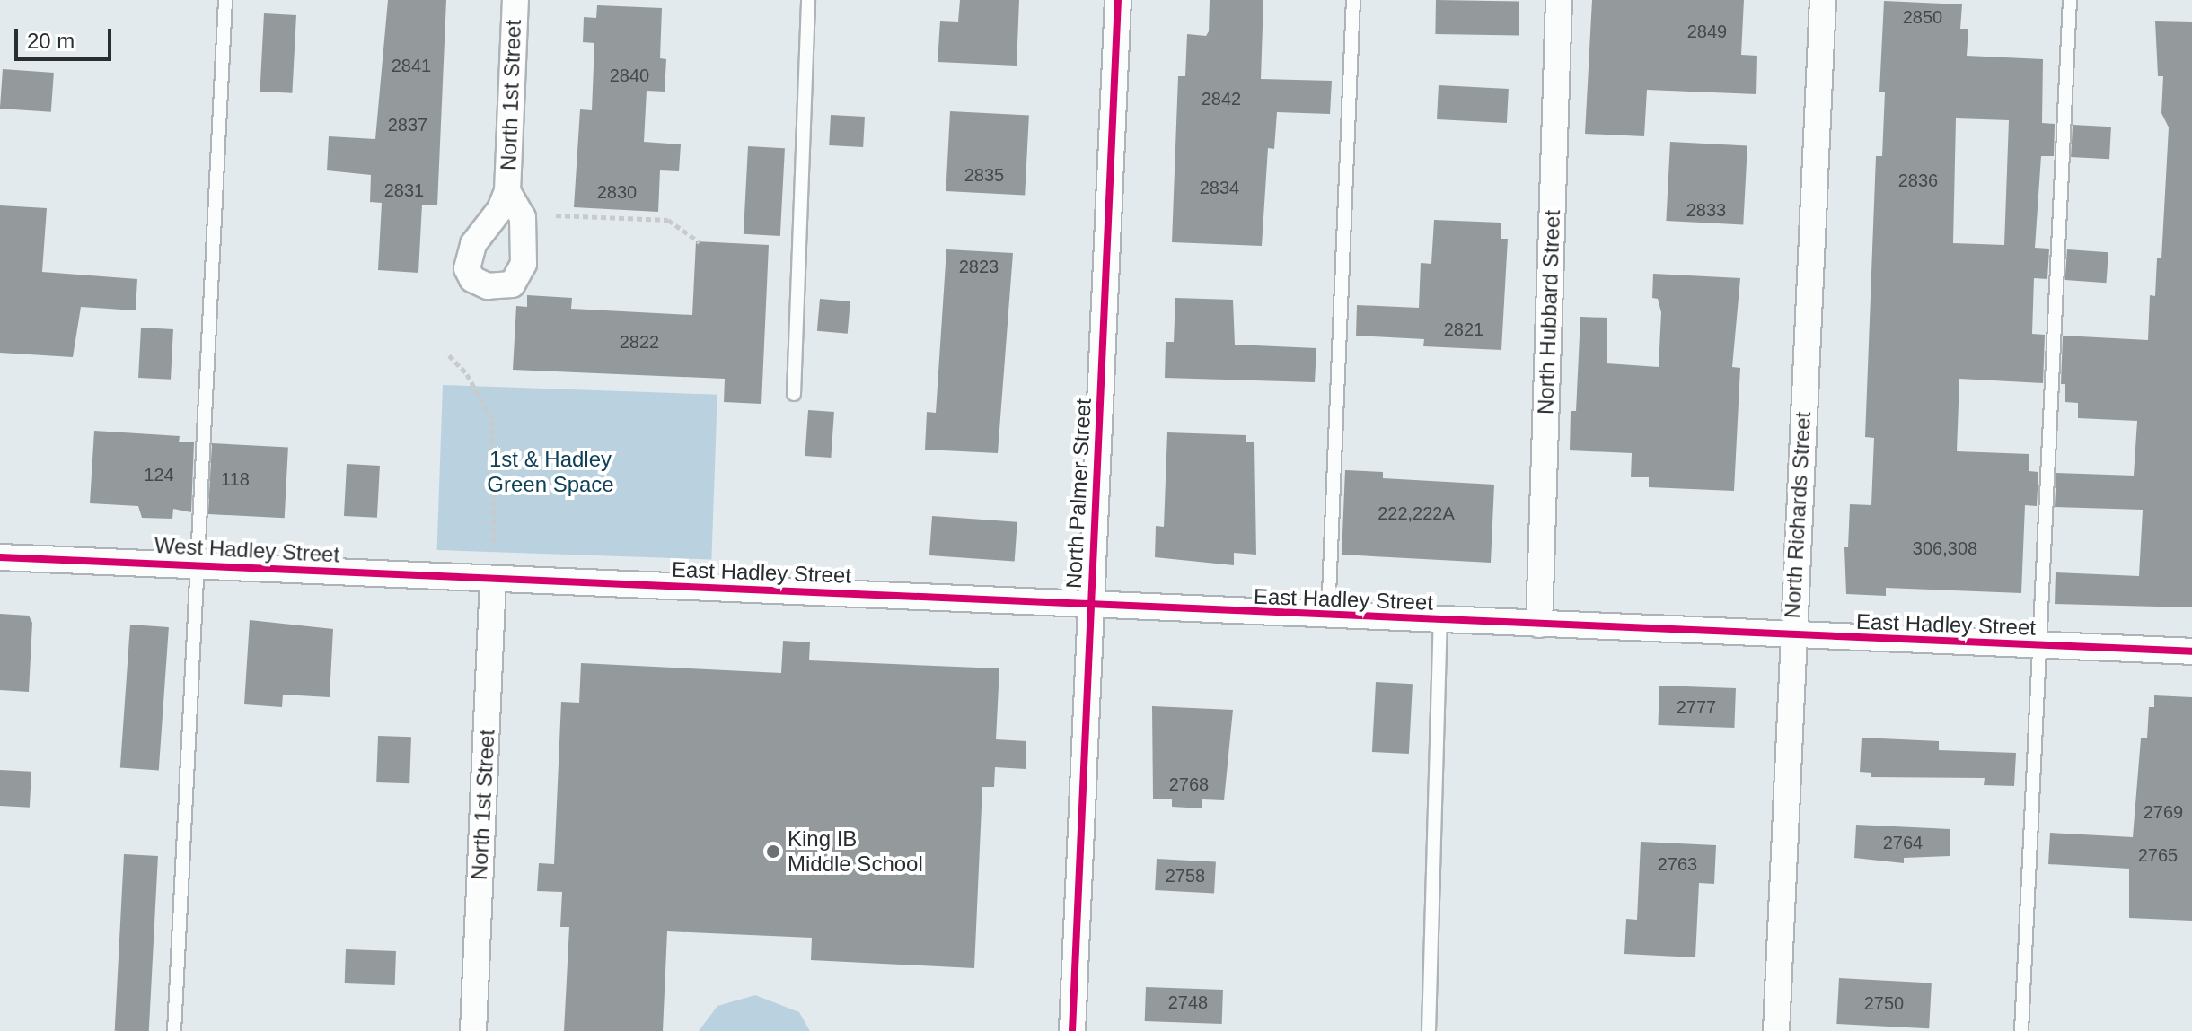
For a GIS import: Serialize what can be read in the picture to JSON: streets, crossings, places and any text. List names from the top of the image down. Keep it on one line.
{"streets":{"street":["North 1st Street","North Hubbard Street","North Palmer Street","North Richards Street","West Hadley Street","East Hadley Street"]},"crossings":[["North 1st Street","West Hadley Street"],["North 1st Street","East Hadley Street"],["North Hubbard Street","East Hadley Street"],["North Palmer Street","East Hadley Street"],["North Richards Street","East Hadley Street"],["West Hadley Street","East Hadley Street"]],"parks":["1st & Hadley Green Space"],"places":["King IB Middle School"],"house_numbers":["2850","2849","2841","2840","2842","2837","2835","2836","2834","2831","2830","2833","2823","2821","2822","124","118","222,222A","306,308","2777","2768","2769","2764","2765","2763","2758","2748","2750"],"scale_bar":"20 m"}
